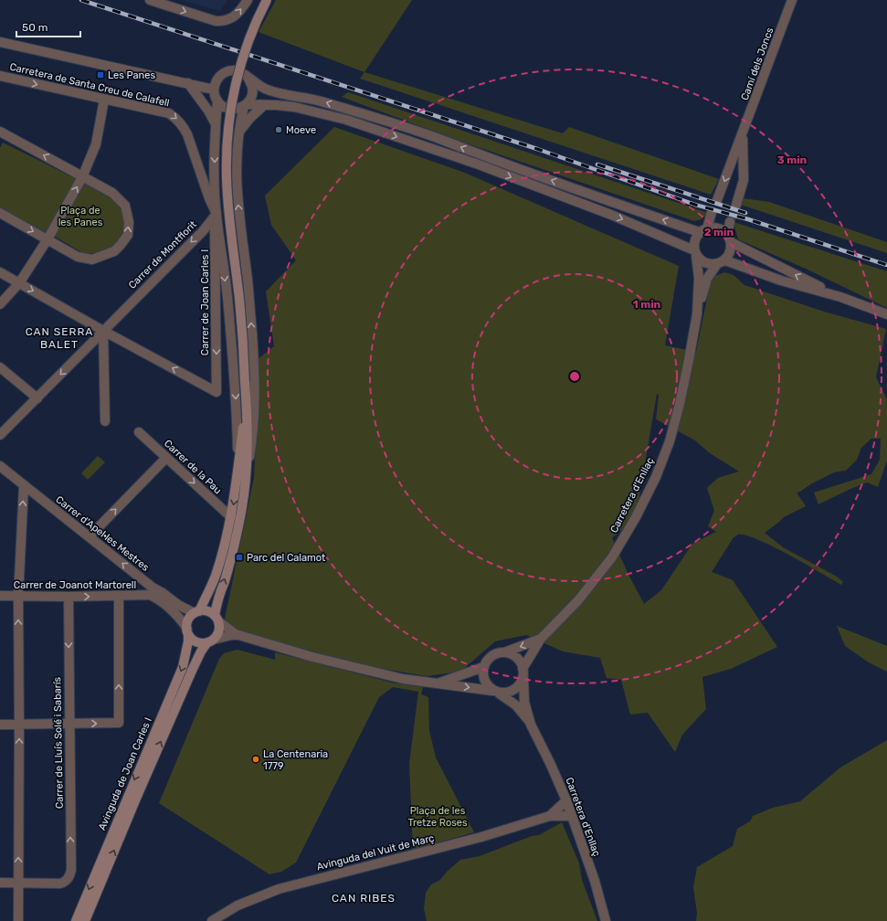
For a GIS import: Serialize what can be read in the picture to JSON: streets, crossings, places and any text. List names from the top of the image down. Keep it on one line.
{"streets":{"main road":["Avinguda de Joan Carles I"],"street":["Camí dels Joncs","Carretera de Santa Creu de Calafell","Carrer de Montflorit","Carrer de Joan Carles I","Carrer de la Pau","Carretera d'Enllaç","Carrer d'Apel·les Mestres","Carrer de Joanot Martorell","Carrer de Lluís Solé i Sabarís","Avinguda del Vuit de Març"]},"crossings":[["Carrer de Montflorit","Carrer de Joan Carles I"],["Carrer d'Apel·les Mestres","Carrer de Joanot Martorell"],["Carrer d'Apel·les Mestres","Avinguda de Joan Carles I"],["Carrer de Joanot Martorell","Carrer de Lluís Solé i Sabarís"],["Carrer de Joanot Martorell","Avinguda de Joan Carles I"]],"one_way":["Carrer de Montflorit","Carrer de la Pau"],"districts":["CAN SERRA BALET","CAN RIBES"],"parks":["Plaça de les Panes","Plaça de les Tretze Roses"],"places":{"transit":["Les Panes","Parc del Calamot"],"other":["Moeve","La Centenaria 1779"]},"scale_bar":"50 m","rings":["3 min","2 min","1 min"]}
